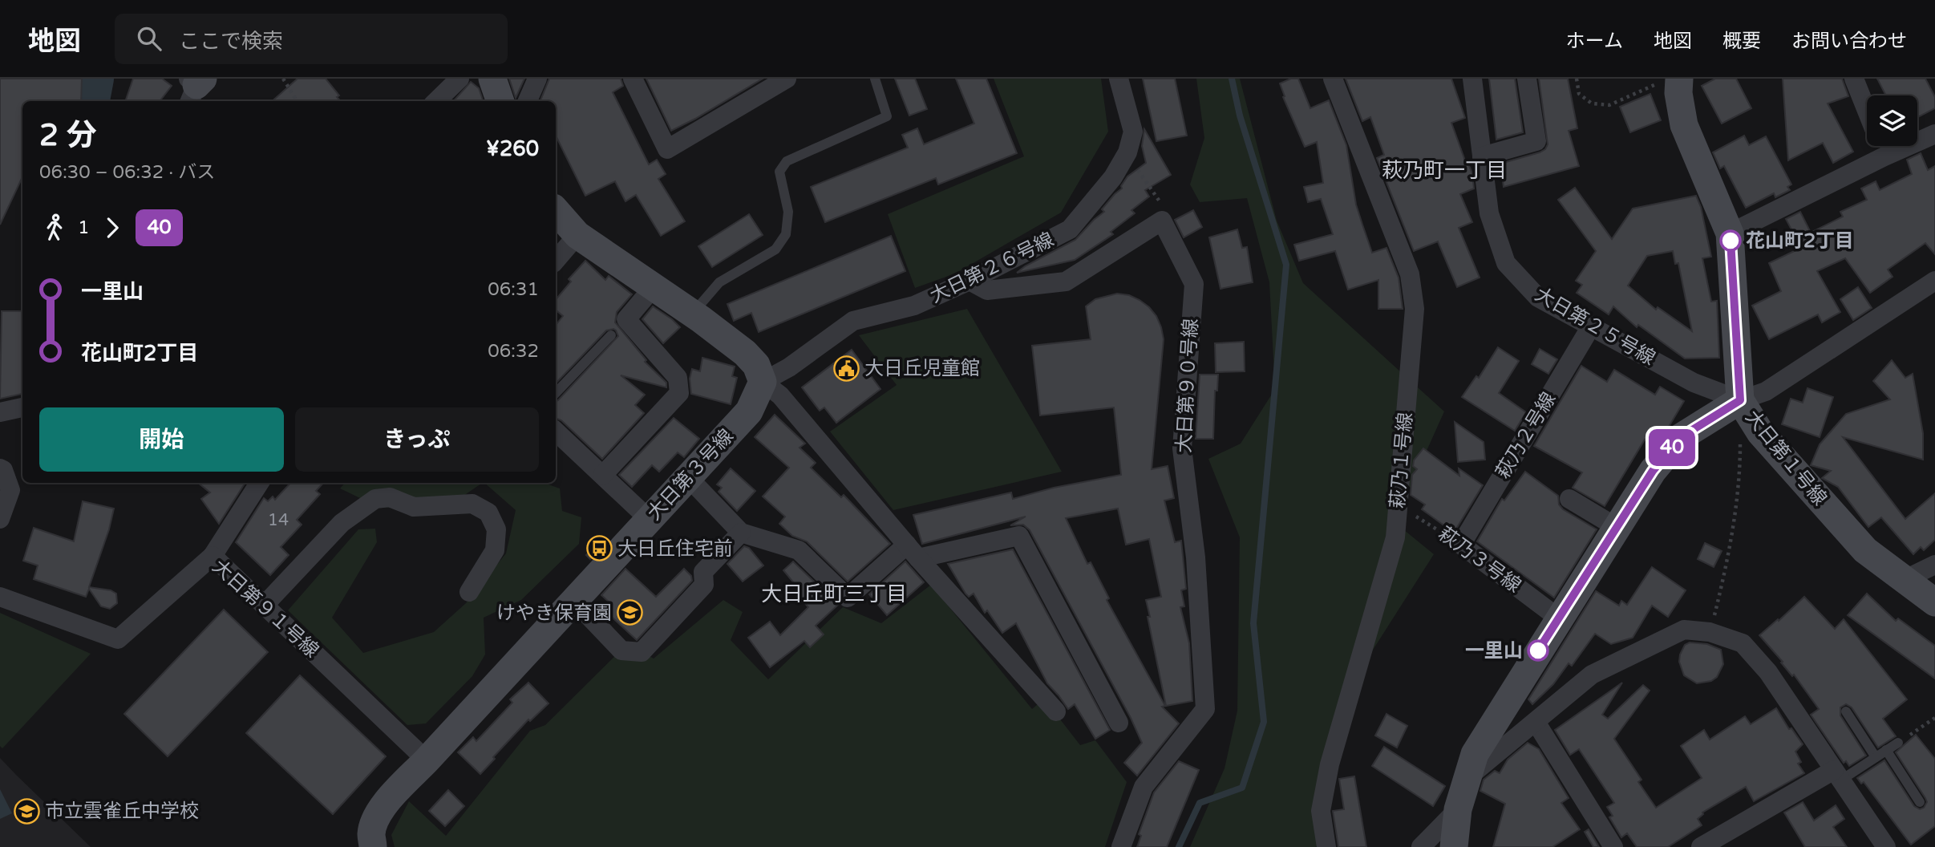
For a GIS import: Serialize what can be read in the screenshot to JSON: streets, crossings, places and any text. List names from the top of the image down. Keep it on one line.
{"streets":{"street":["大日第２６号線","大日第２５号線","大日第９０号線","萩乃２号線","大日第１号線","萩乃１号線","大日第３号線","萩乃３号線","大日第９１号線"]},"crossings":[["大日第２６号線","大日第９０号線"],["大日第２６号線","大日第３号線"],["大日第２５号線","萩乃２号線"],["大日第２５号線","大日第１号線"],["萩乃２号線","萩乃３号線"],["萩乃１号線","萩乃３号線"],["大日第３号線","大日第９１号線"]],"districts":["萩乃町一丁目","大日丘町三丁目"],"places":{"other":["花山町2丁目","一里山"],"public building":["大日丘児童館"],"bus stop":["大日丘住宅前"],"school or university":["けやき保育園","市立雲雀丘中学校"]},"lines":["bus line 40"],"house_numbers":["14"],"page":{"header":"地図","search":"ここで検索","nav":["ホーム","地図","概要","お問い合わせ"],"on_map":"40","heading":["2 分","06:30 – 06:32 · バス","¥260"],"legs":["1","40"],"list":[{"name":"一里山","value":"06:31"},{"name":"花山町2丁目","value":"06:32"}],"buttons":["開始","きっぷ"]}}
